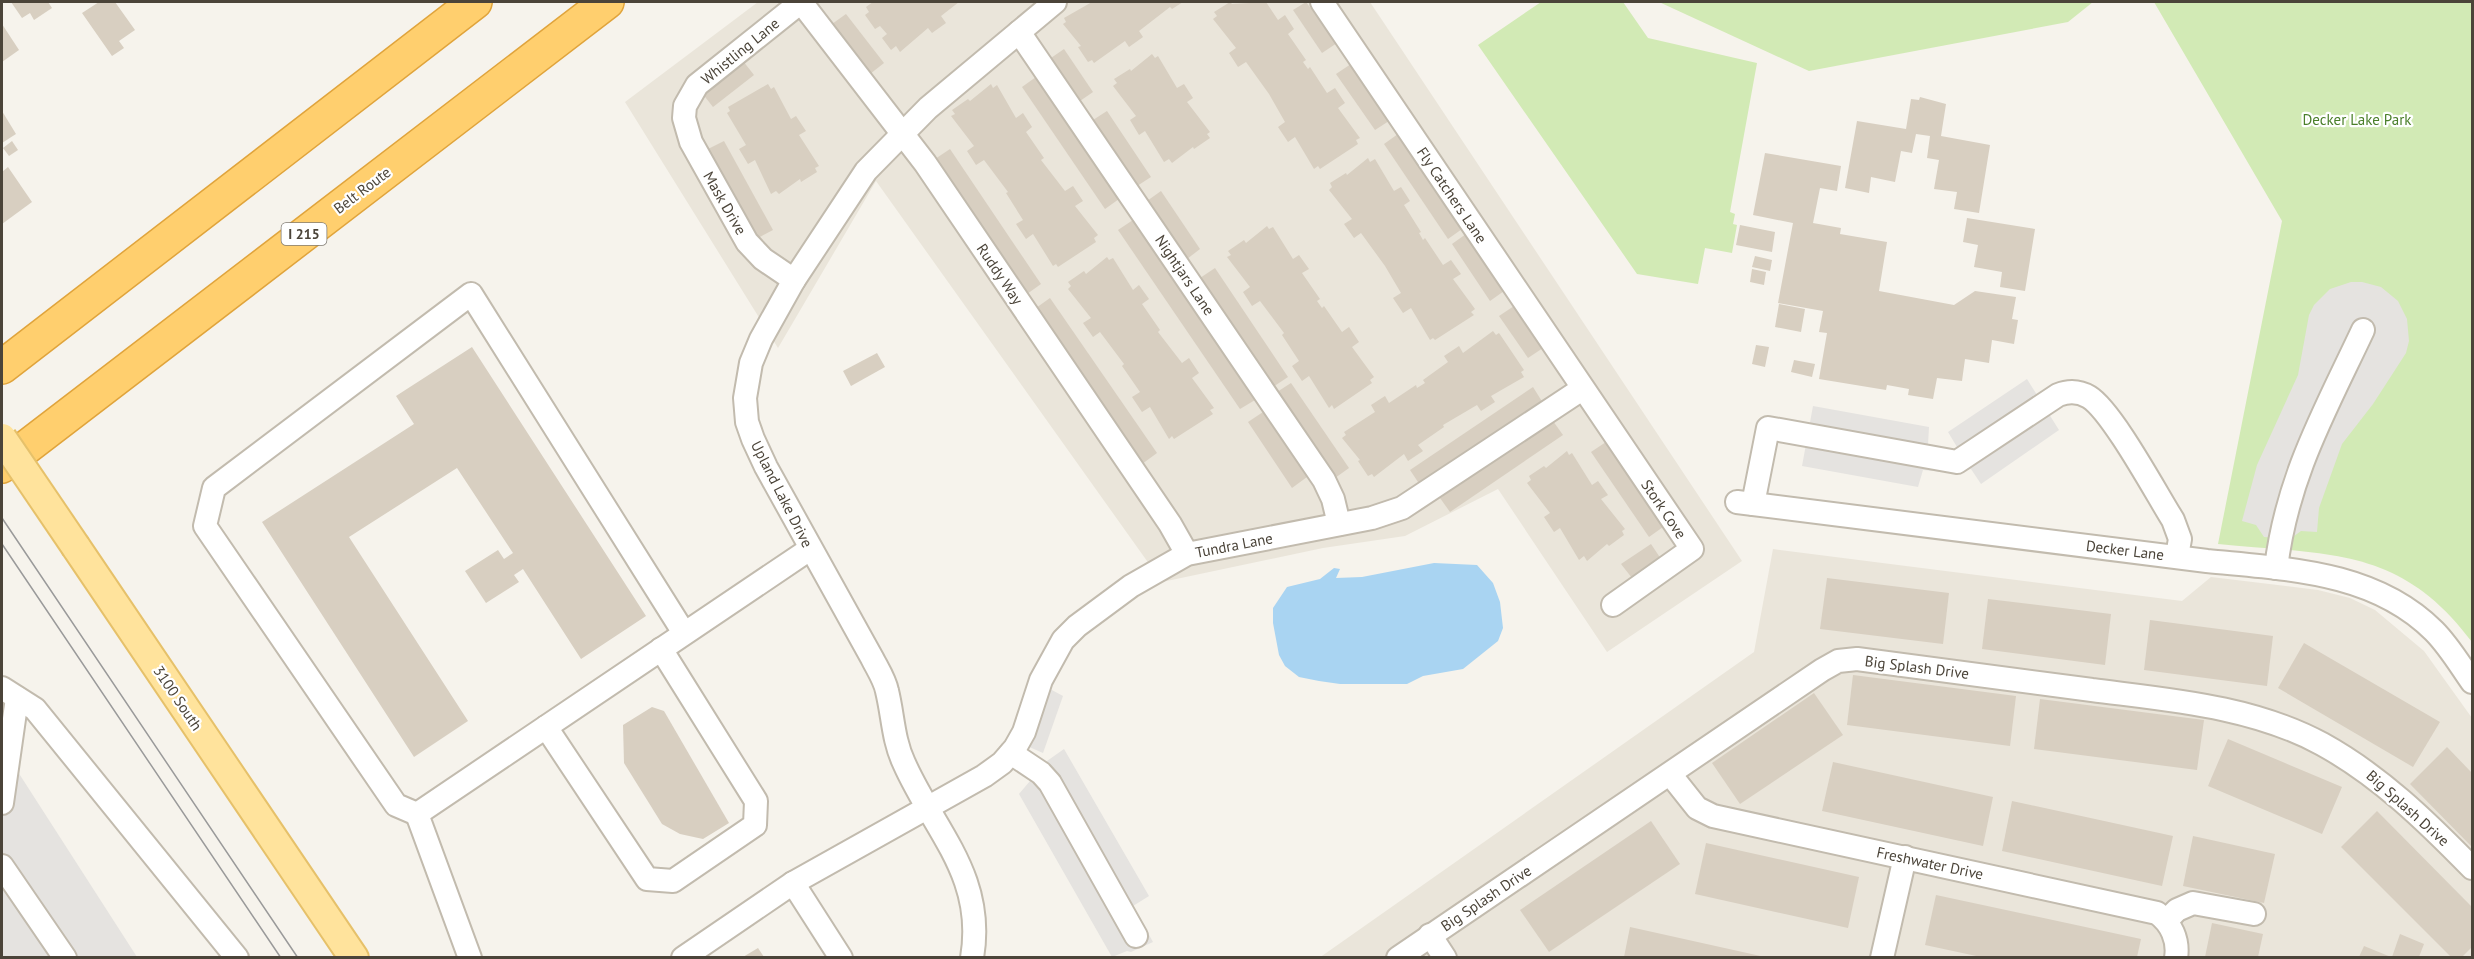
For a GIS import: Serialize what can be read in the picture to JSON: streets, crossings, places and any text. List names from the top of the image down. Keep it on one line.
{"streets":{"highway":["Belt Route","I 215"],"main road":["3100 South"],"street":["Whistling Lane","Fly Catchers Lane","Mask Drive","Ruddy Way","Nightjars Lane","Upland Lake Drive","Stork Cove","Tundra Lane","Decker Lane","Big Splash Drive","Freshwater Drive"]},"crossings":[["Whistling Lane","Mask Drive"],["Whistling Lane","Ruddy Way"],["Fly Catchers Lane","Stork Cove"],["Fly Catchers Lane","Tundra Lane"],["Mask Drive","Upland Lake Drive"],["Ruddy Way","Upland Lake Drive"],["Ruddy Way","Tundra Lane"],["Nightjars Lane","Upland Lake Drive"],["Nightjars Lane","Tundra Lane"],["Upland Lake Drive","Tundra Lane"],["Stork Cove","Tundra Lane"],["Big Splash Drive","Freshwater Drive"]],"parks":["Decker Lake Park"]}
